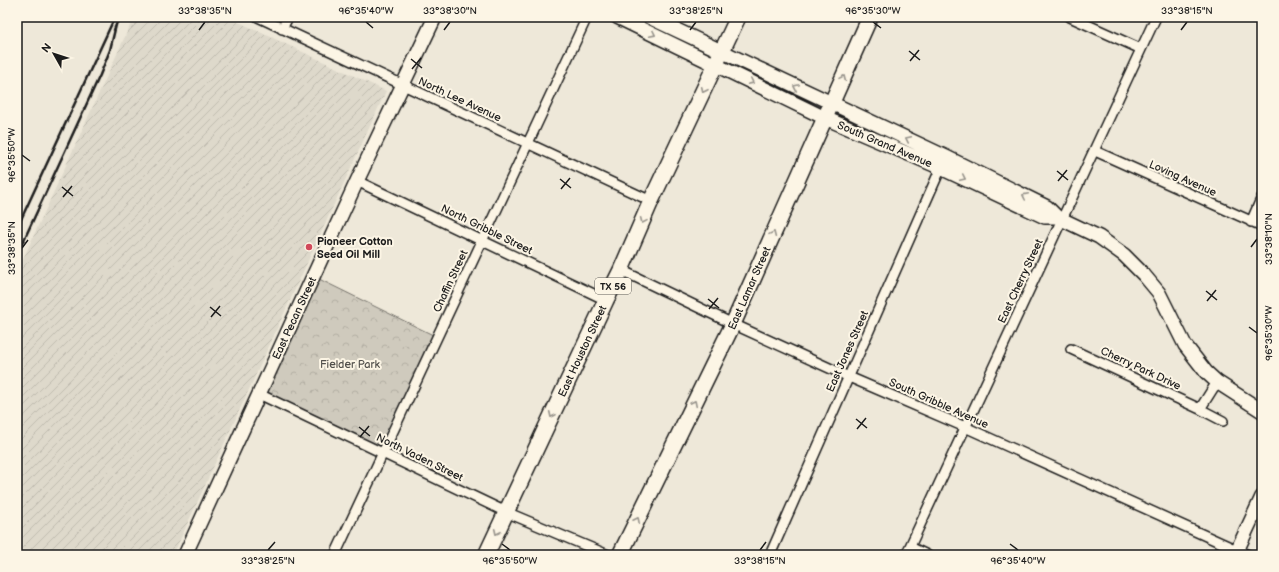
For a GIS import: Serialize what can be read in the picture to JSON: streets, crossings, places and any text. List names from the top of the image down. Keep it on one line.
{"streets":{"main road":["TX 56","East Lamar Street","East Houston Street"],"street":["North Lee Avenue","South Grand Avenue","Loving Avenue","North Gribble Street","Chaffin Street","East Cherry Street","East Pecan Street","East Jones Street","Cherry Park Drive","South Gribble Avenue","North Vaden Street"]},"crossings":[["North Lee Avenue","Chaffin Street"],["North Lee Avenue","East Pecan Street"],["North Lee Avenue","East Houston Street"],["South Grand Avenue","East Cherry Street"],["South Grand Avenue","East Lamar Street"],["South Grand Avenue","East Houston Street"],["South Grand Avenue","East Jones Street"],["Loving Avenue","East Cherry Street"],["North Gribble Street","Chaffin Street"],["North Gribble Street","East Pecan Street"],["North Gribble Street","East Houston Street"],["Chaffin Street","North Vaden Street"],["East Cherry Street","South Gribble Avenue"],["East Lamar Street","South Gribble Avenue"],["East Pecan Street","North Vaden Street"],["East Houston Street","South Gribble Avenue"],["East Houston Street","North Vaden Street"],["East Jones Street","South Gribble Avenue"]],"one_way":["East Lamar Street","East Houston Street"],"parks":["Fielder Park"],"places":["Pioneer Cotton Seed Oil Mill"],"north":"top left","coordinates":["33°38'35\"N","96°35'40\"W","33°38'30\"N","33°38'25\"N","96°35'30\"W","33°38'15\"N","96°35'50\"W","33°38'10\"N"]}
